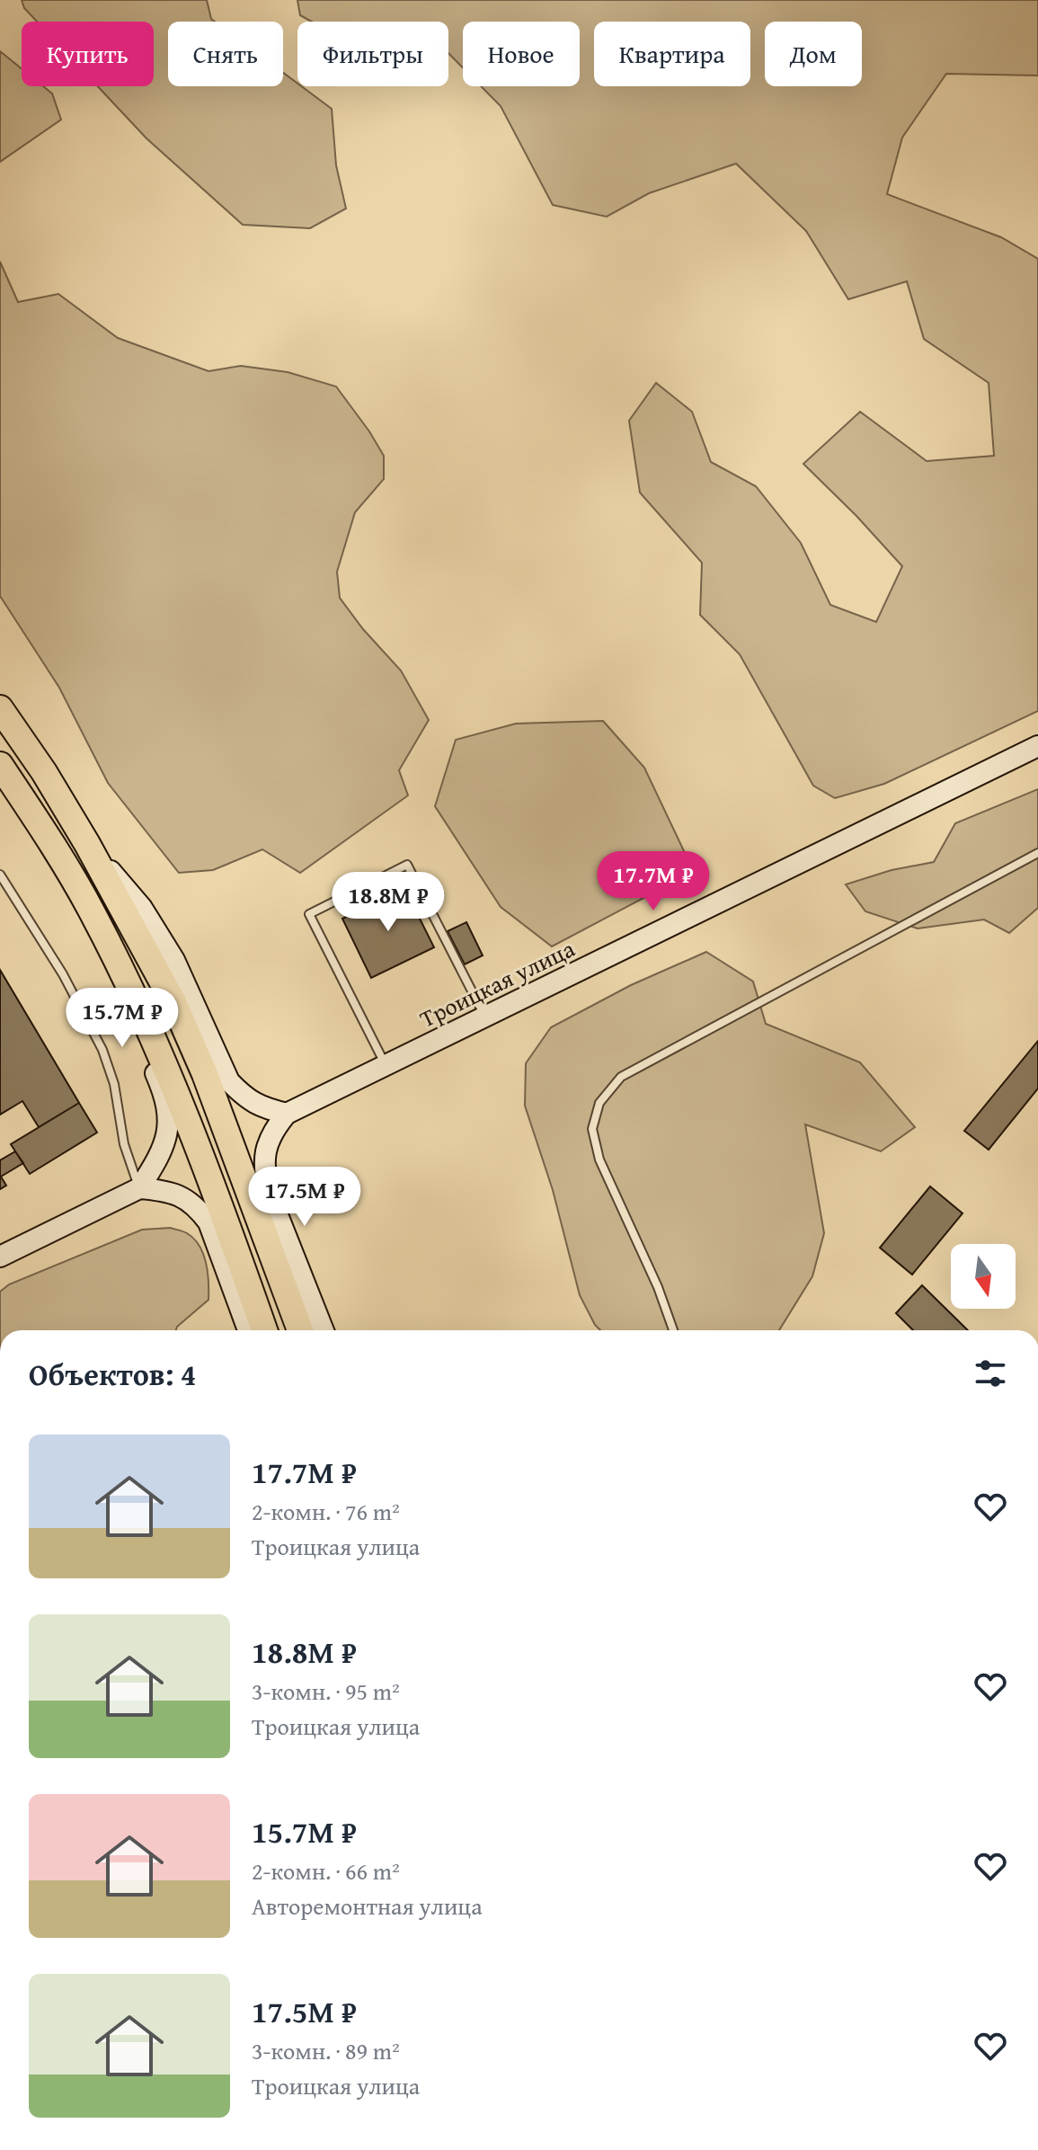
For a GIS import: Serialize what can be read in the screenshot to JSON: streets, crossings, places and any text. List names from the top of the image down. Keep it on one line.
{"streets":{"street":["Троицкая улица"]},"north":"bottom","page":{"chip":["Купить","Снять","Фильтры","Новое","Квартира","Дом"],"price":["17.7M ₽","18.8M ₽","15.7M ₽","17.5M ₽"],"heading":"Объектов: 4","list":[{"name":"17.7M ₽","note":"2-комн. · 76 m² · Троицкая улица"},{"name":"18.8M ₽","note":"3-комн. · 95 m² · Троицкая улица"},{"name":"15.7M ₽","note":"2-комн. · 66 m² · Авторемонтная улица"},{"name":"17.5M ₽","note":"3-комн. · 89 m² · Троицкая улица"}]}}
